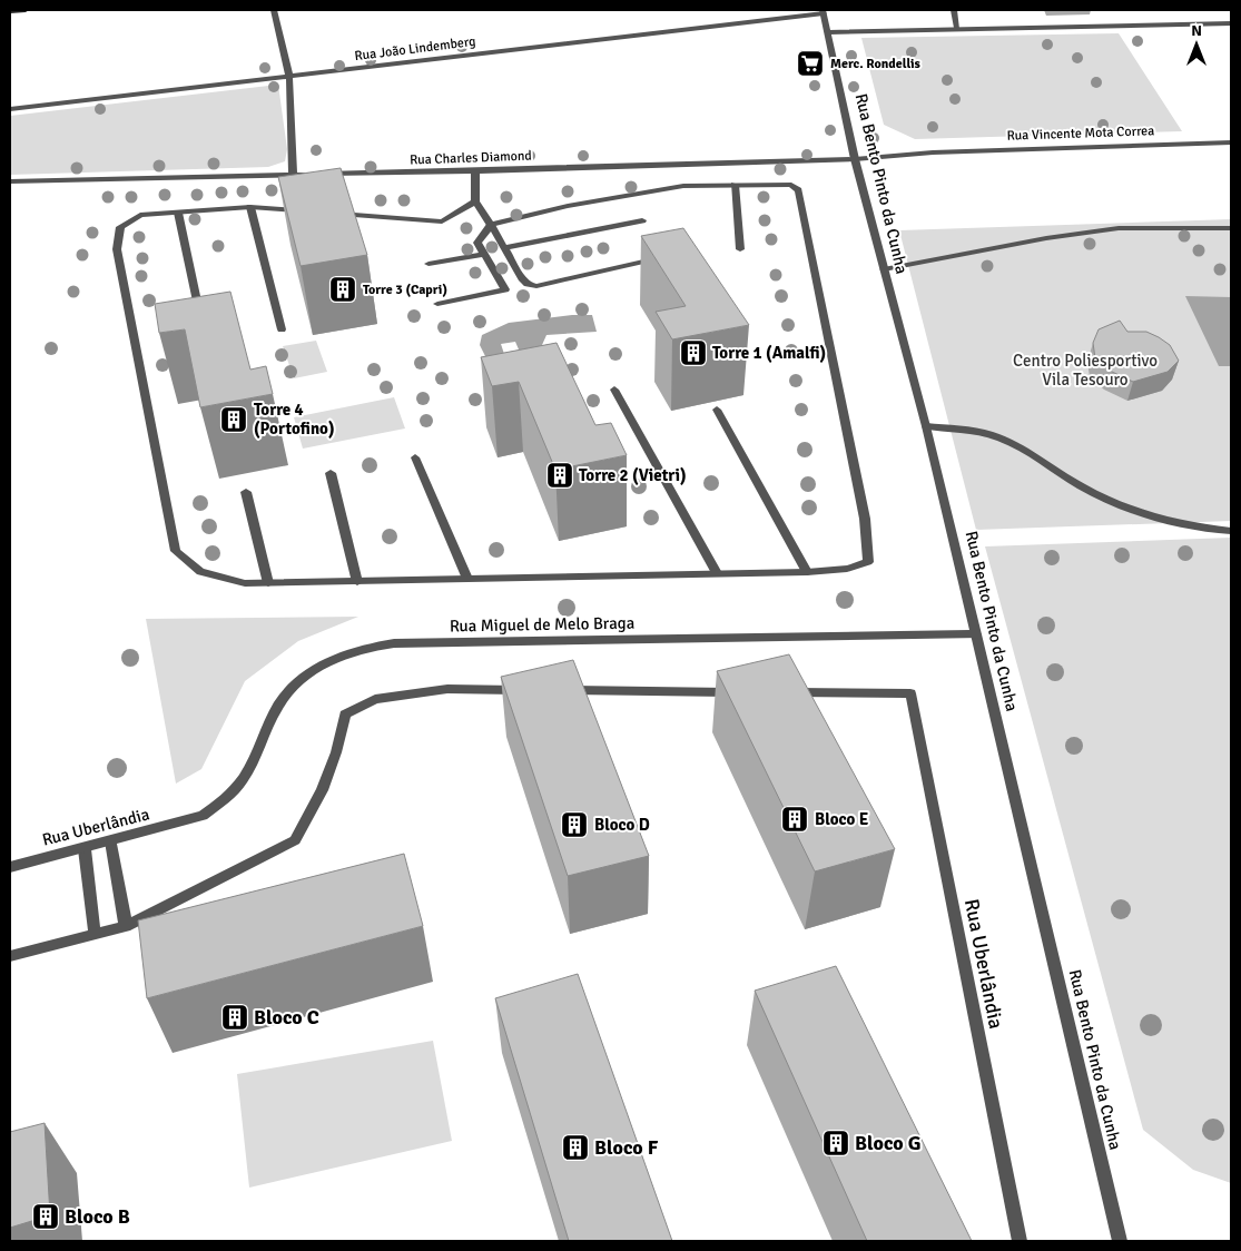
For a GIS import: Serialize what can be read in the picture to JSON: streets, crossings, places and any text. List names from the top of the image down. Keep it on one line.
{"streets":{"street":["Rua João Lindemberg","Rua Vincente Mota Correa","Rua Charles Diamond","Rua Bento Pinto da Cunha","Rua Miguel de Melo Braga","Rua Uberlândia"]},"crossings":[["Rua João Lindemberg","Rua Bento Pinto da Cunha"],["Rua Vincente Mota Correa","Rua Charles Diamond"],["Rua Charles Diamond","Rua Bento Pinto da Cunha"],["Rua Bento Pinto da Cunha","Rua Miguel de Melo Braga"],["Rua Miguel de Melo Braga","Rua Uberlândia"]],"parks":["Centro Poliesportivo Vila Tesouro"],"places":{"supermarket":["Merc. Rondellis"],"building":["Torre 3 (Capri)","Torre 1 (Amalfi)","Torre 4 (Portofino)","Torre 2 (Vietri)","Bloco E","Bloco D","Bloco C","Bloco G","Bloco F","Bloco B"]},"north":"top"}
